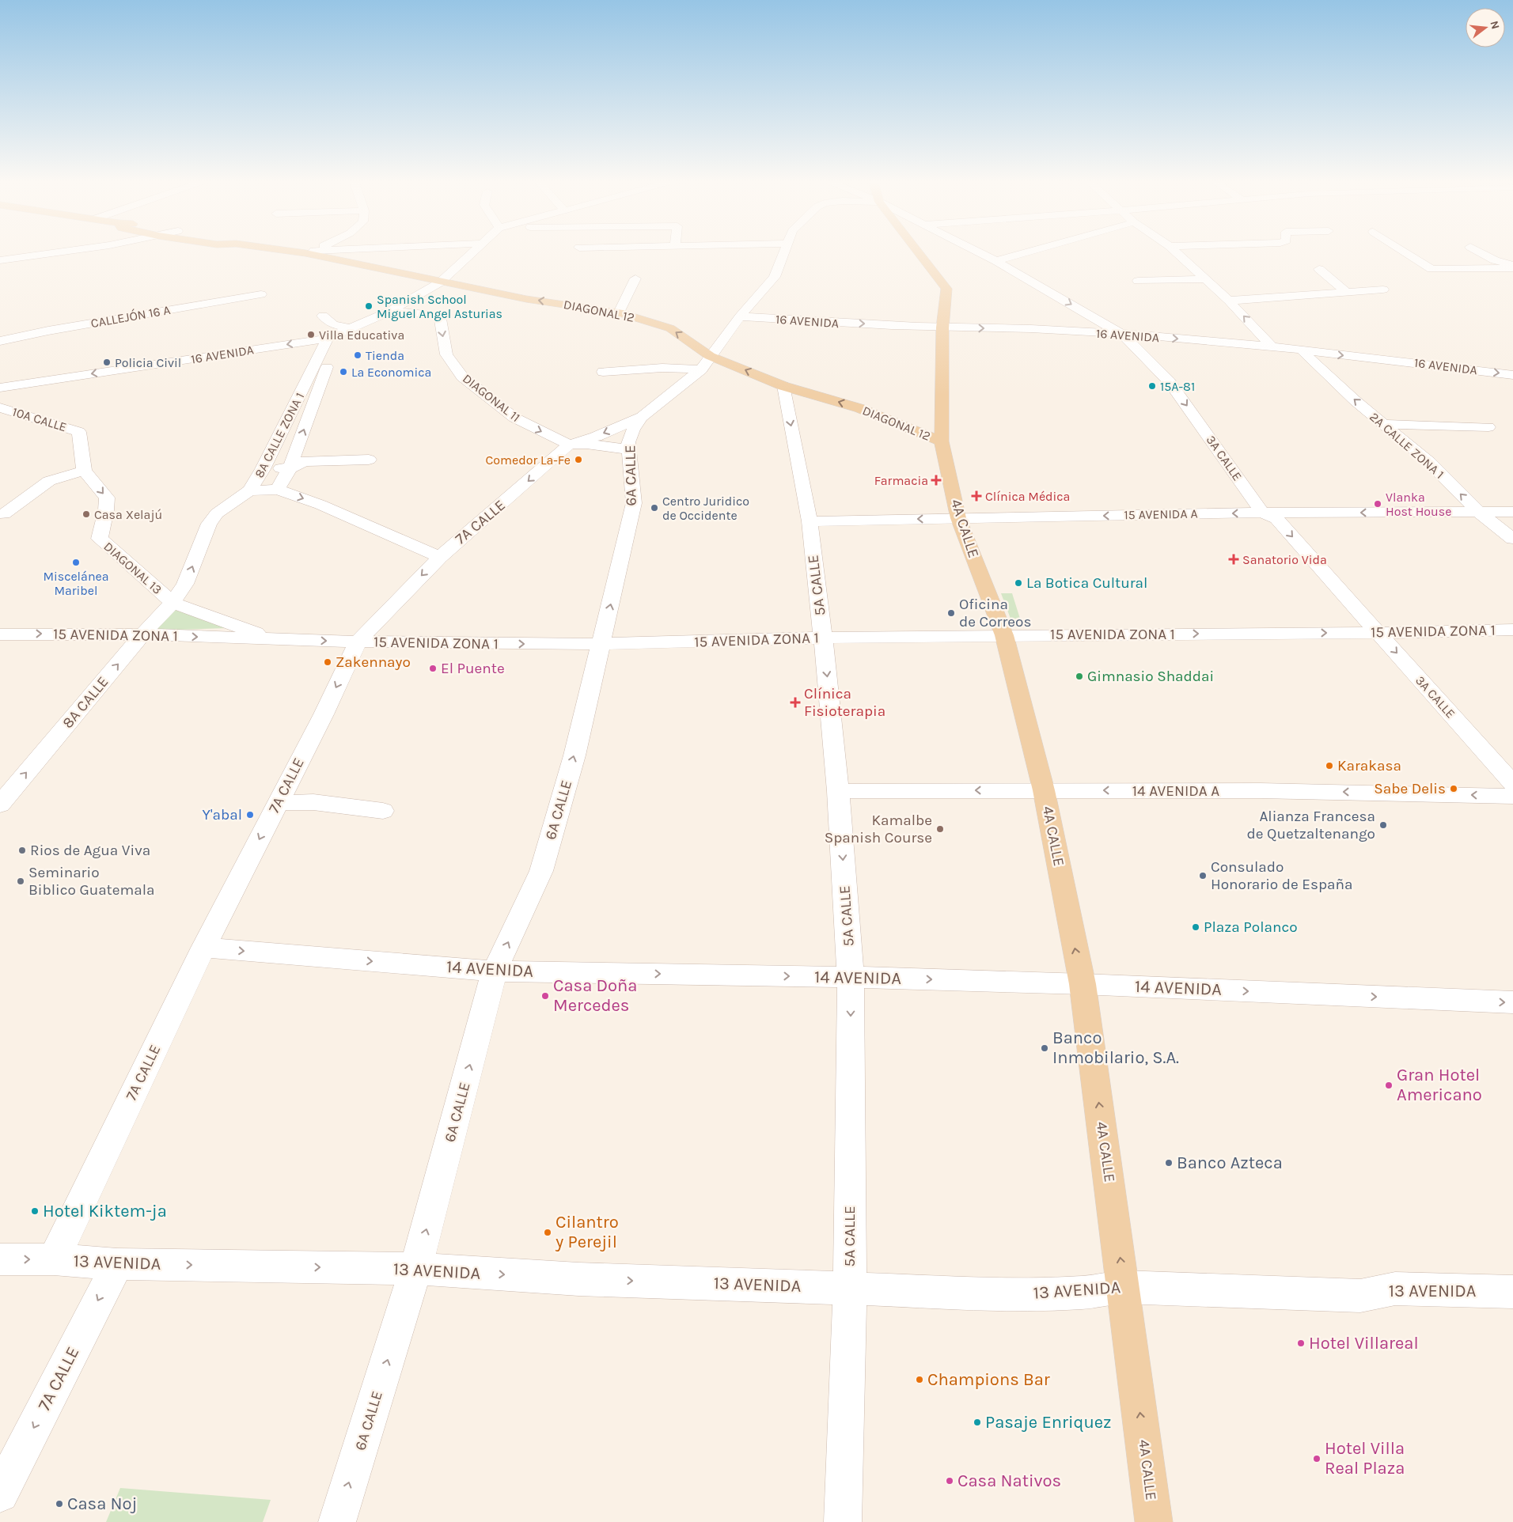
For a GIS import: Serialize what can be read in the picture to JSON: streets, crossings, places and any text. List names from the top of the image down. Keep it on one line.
{"streets":{"main road":["DIAGONAL 12","4A CALLE"],"street":["CALLEJÓN 16 A","16 AVENIDA","DIAGONAL 11","10A CALLE","8A CALLE ZONA 1","2A CALLE ZONA 1","3A CALLE","6A CALLE","15 AVENIDA A","7A CALLE","DIAGONAL 13","5A CALLE","15 AVENIDA ZONA 1","8A CALLE","14 AVENIDA A","14 AVENIDA","13 AVENIDA"]},"crossings":[["DIAGONAL 12","6A CALLE"],["DIAGONAL 12","4A CALLE"],["DIAGONAL 12","5A CALLE"],["16 AVENIDA","8A CALLE ZONA 1"],["16 AVENIDA","2A CALLE ZONA 1"],["16 AVENIDA","3A CALLE"],["16 AVENIDA","6A CALLE"],["16 AVENIDA","4A CALLE"],["DIAGONAL 11","6A CALLE"],["DIAGONAL 11","7A CALLE"],["10A CALLE","DIAGONAL 13"],["8A CALLE ZONA 1","DIAGONAL 13"],["8A CALLE ZONA 1","8A CALLE"],["2A CALLE ZONA 1","15 AVENIDA A"],["3A CALLE","15 AVENIDA A"],["3A CALLE","15 AVENIDA ZONA 1"],["6A CALLE","7A CALLE"],["6A CALLE","15 AVENIDA ZONA 1"],["6A CALLE","14 AVENIDA"],["6A CALLE","13 AVENIDA"],["15 AVENIDA A","4A CALLE"],["15 AVENIDA A","5A CALLE"],["7A CALLE","15 AVENIDA ZONA 1"],["7A CALLE","14 AVENIDA"],["7A CALLE","13 AVENIDA"],["4A CALLE","15 AVENIDA ZONA 1"],["4A CALLE","14 AVENIDA A"],["4A CALLE","14 AVENIDA"],["4A CALLE","13 AVENIDA"],["DIAGONAL 13","15 AVENIDA ZONA 1"],["DIAGONAL 13","8A CALLE"],["5A CALLE","15 AVENIDA ZONA 1"],["5A CALLE","14 AVENIDA A"],["5A CALLE","14 AVENIDA"],["5A CALLE","13 AVENIDA"],["15 AVENIDA ZONA 1","8A CALLE"]],"one_way":["DIAGONAL 12","2A CALLE ZONA 1","3A CALLE","6A CALLE","15 AVENIDA A","7A CALLE","4A CALLE","DIAGONAL 13","5A CALLE","8A CALLE","14 AVENIDA A","14 AVENIDA","13 AVENIDA"],"places":{"other":["Spanish School Miguel Angel Asturias","Villa Educativa","Tienda","Policia Civil","La Economica","15A-81","Comedor La-Fe","Vlanka Host House","Centro Juridico de Occidente","Casa Xelajú","Miscelánea Maribel","La Botica Cultural","Oficina de Correos","Zakennayo","El Puente","Gimnasio Shaddai","Karakasa","Sabe Delis","Y'abal","Alianza Francesa de Quetzaltenango","Kamalbe Spanish Course","Rios de Agua Viva","Consulado Honorario de España","Seminario Biblico Guatemala","Plaza Polanco","Casa Doña Mercedes","Banco Inmobilario, S.A.","Gran Hotel Americano","Banco Azteca","Hotel Kiktem-ja","Cilantro y Perejil","Hotel Villareal","Champions Bar","Pasaje Enriquez","Hotel Villa Real Plaza","Casa Nativos","Casa Noj"],"health":["Farmacia","Clínica Médica","Sanatorio Vida","Clínica Fisioterapia"]},"north":"right"}
